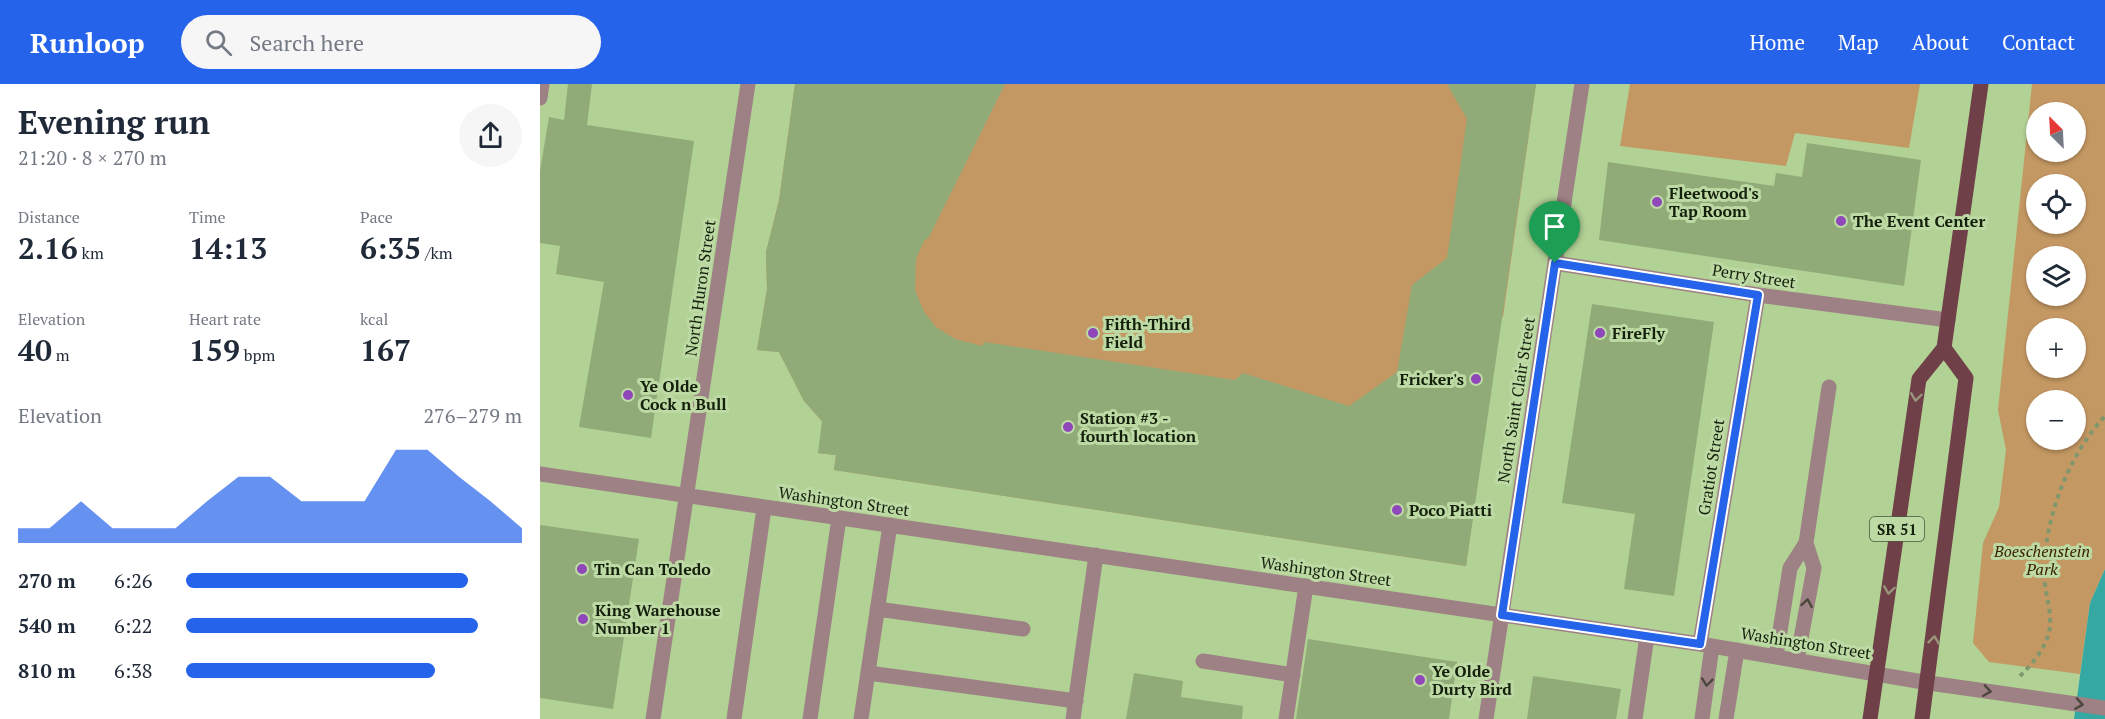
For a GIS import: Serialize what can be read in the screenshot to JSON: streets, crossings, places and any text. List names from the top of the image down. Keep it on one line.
{"streets":{"main road":["SR 51"],"street":["Perry Street","North Huron Street","North Saint Clair Street","Gratiot Street","Washington Street"]},"crossings":[["Perry Street","North Saint Clair Street"],["Perry Street","Gratiot Street"],["North Huron Street","Washington Street"],["North Saint Clair Street","Washington Street"],["Gratiot Street","Washington Street"],["Washington Street","SR 51"]],"parks":["Boeschenstein Park"],"places":["Fleetwood's Tap Room","The Event Center","Fifth-Third Field","FireFly","Fricker's","Ye Olde Cock n Bull","Station #3 - fourth location","Poco Piatti","Tin Can Toledo","King Warehouse Number 1","Ye Olde Durty Bird"],"north":"top left","page":{"header":"Runloop","search":"Search here","nav":["Home","Map","About","Contact"],"heading":["Evening run","21:20 · 8 × 270 m"],"map_buttons":["+","−"],"stats":[["Distance","2.16 km"],["Time","14:13"],["Pace","6:35 /km"],["Elevation","40 m"],["Heart rate","159 bpm"],["kcal","167"]],"chart":["Elevation","276–279 m"],"list":[{"name":"270 m","note":"6:26"},{"name":"540 m","note":"6:22"},{"name":"810 m","note":"6:38"}]}}
